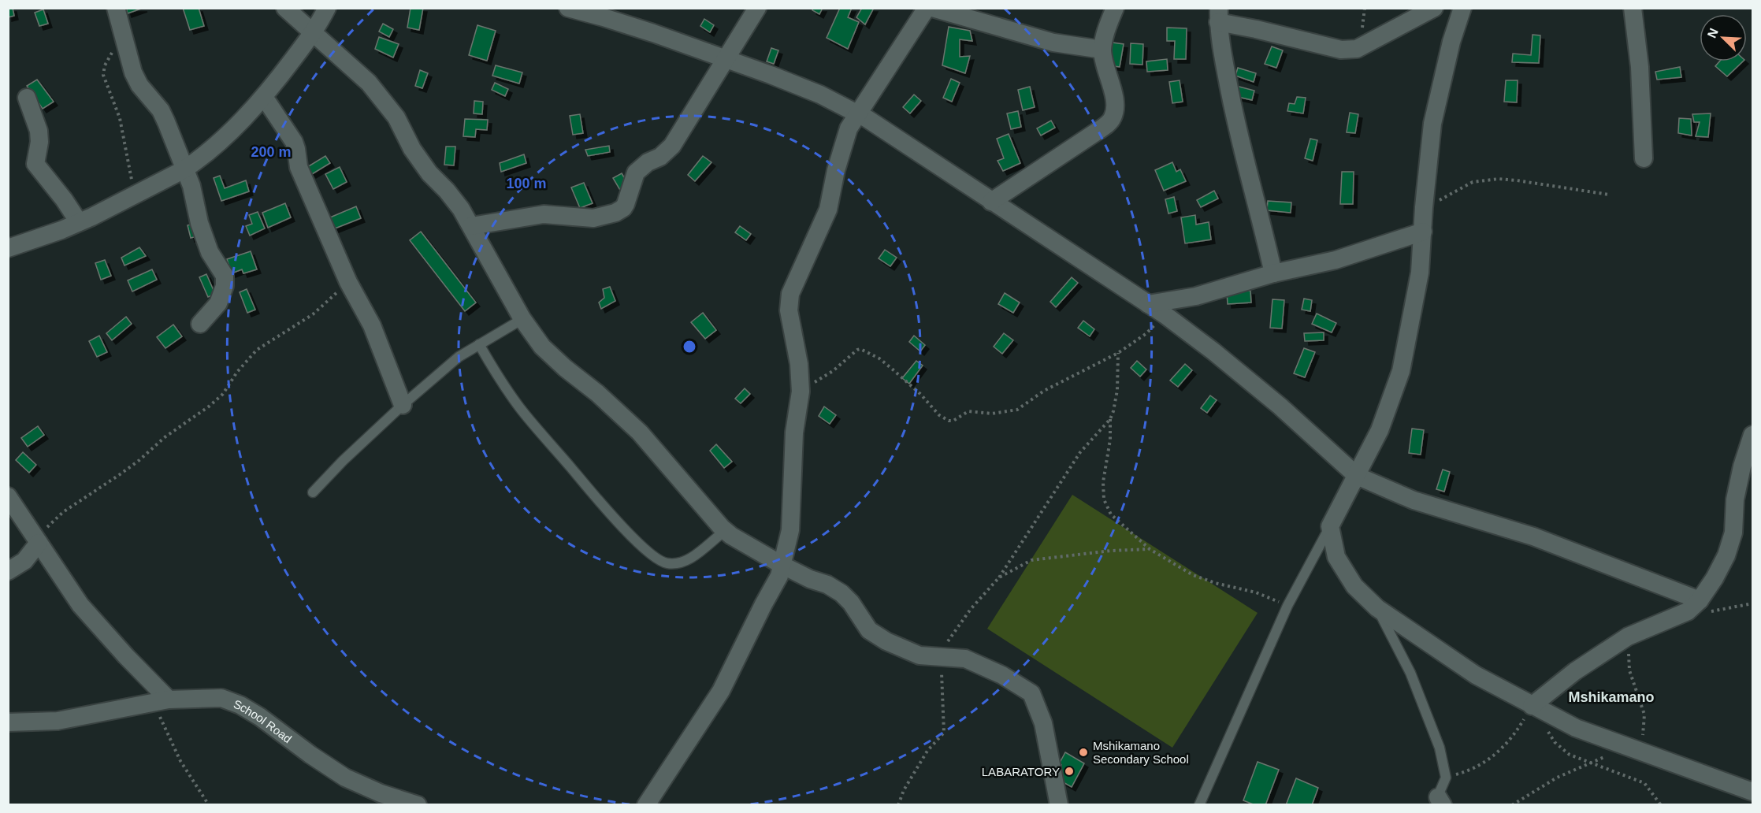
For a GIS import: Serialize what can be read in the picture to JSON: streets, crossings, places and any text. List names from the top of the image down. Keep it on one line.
{"streets":{"street":["School Road"]},"districts":["Mshikamano"],"places":["Mshikamano Secondary School","LABARATORY"],"north":"top left","rings":["200 m","100 m"]}
